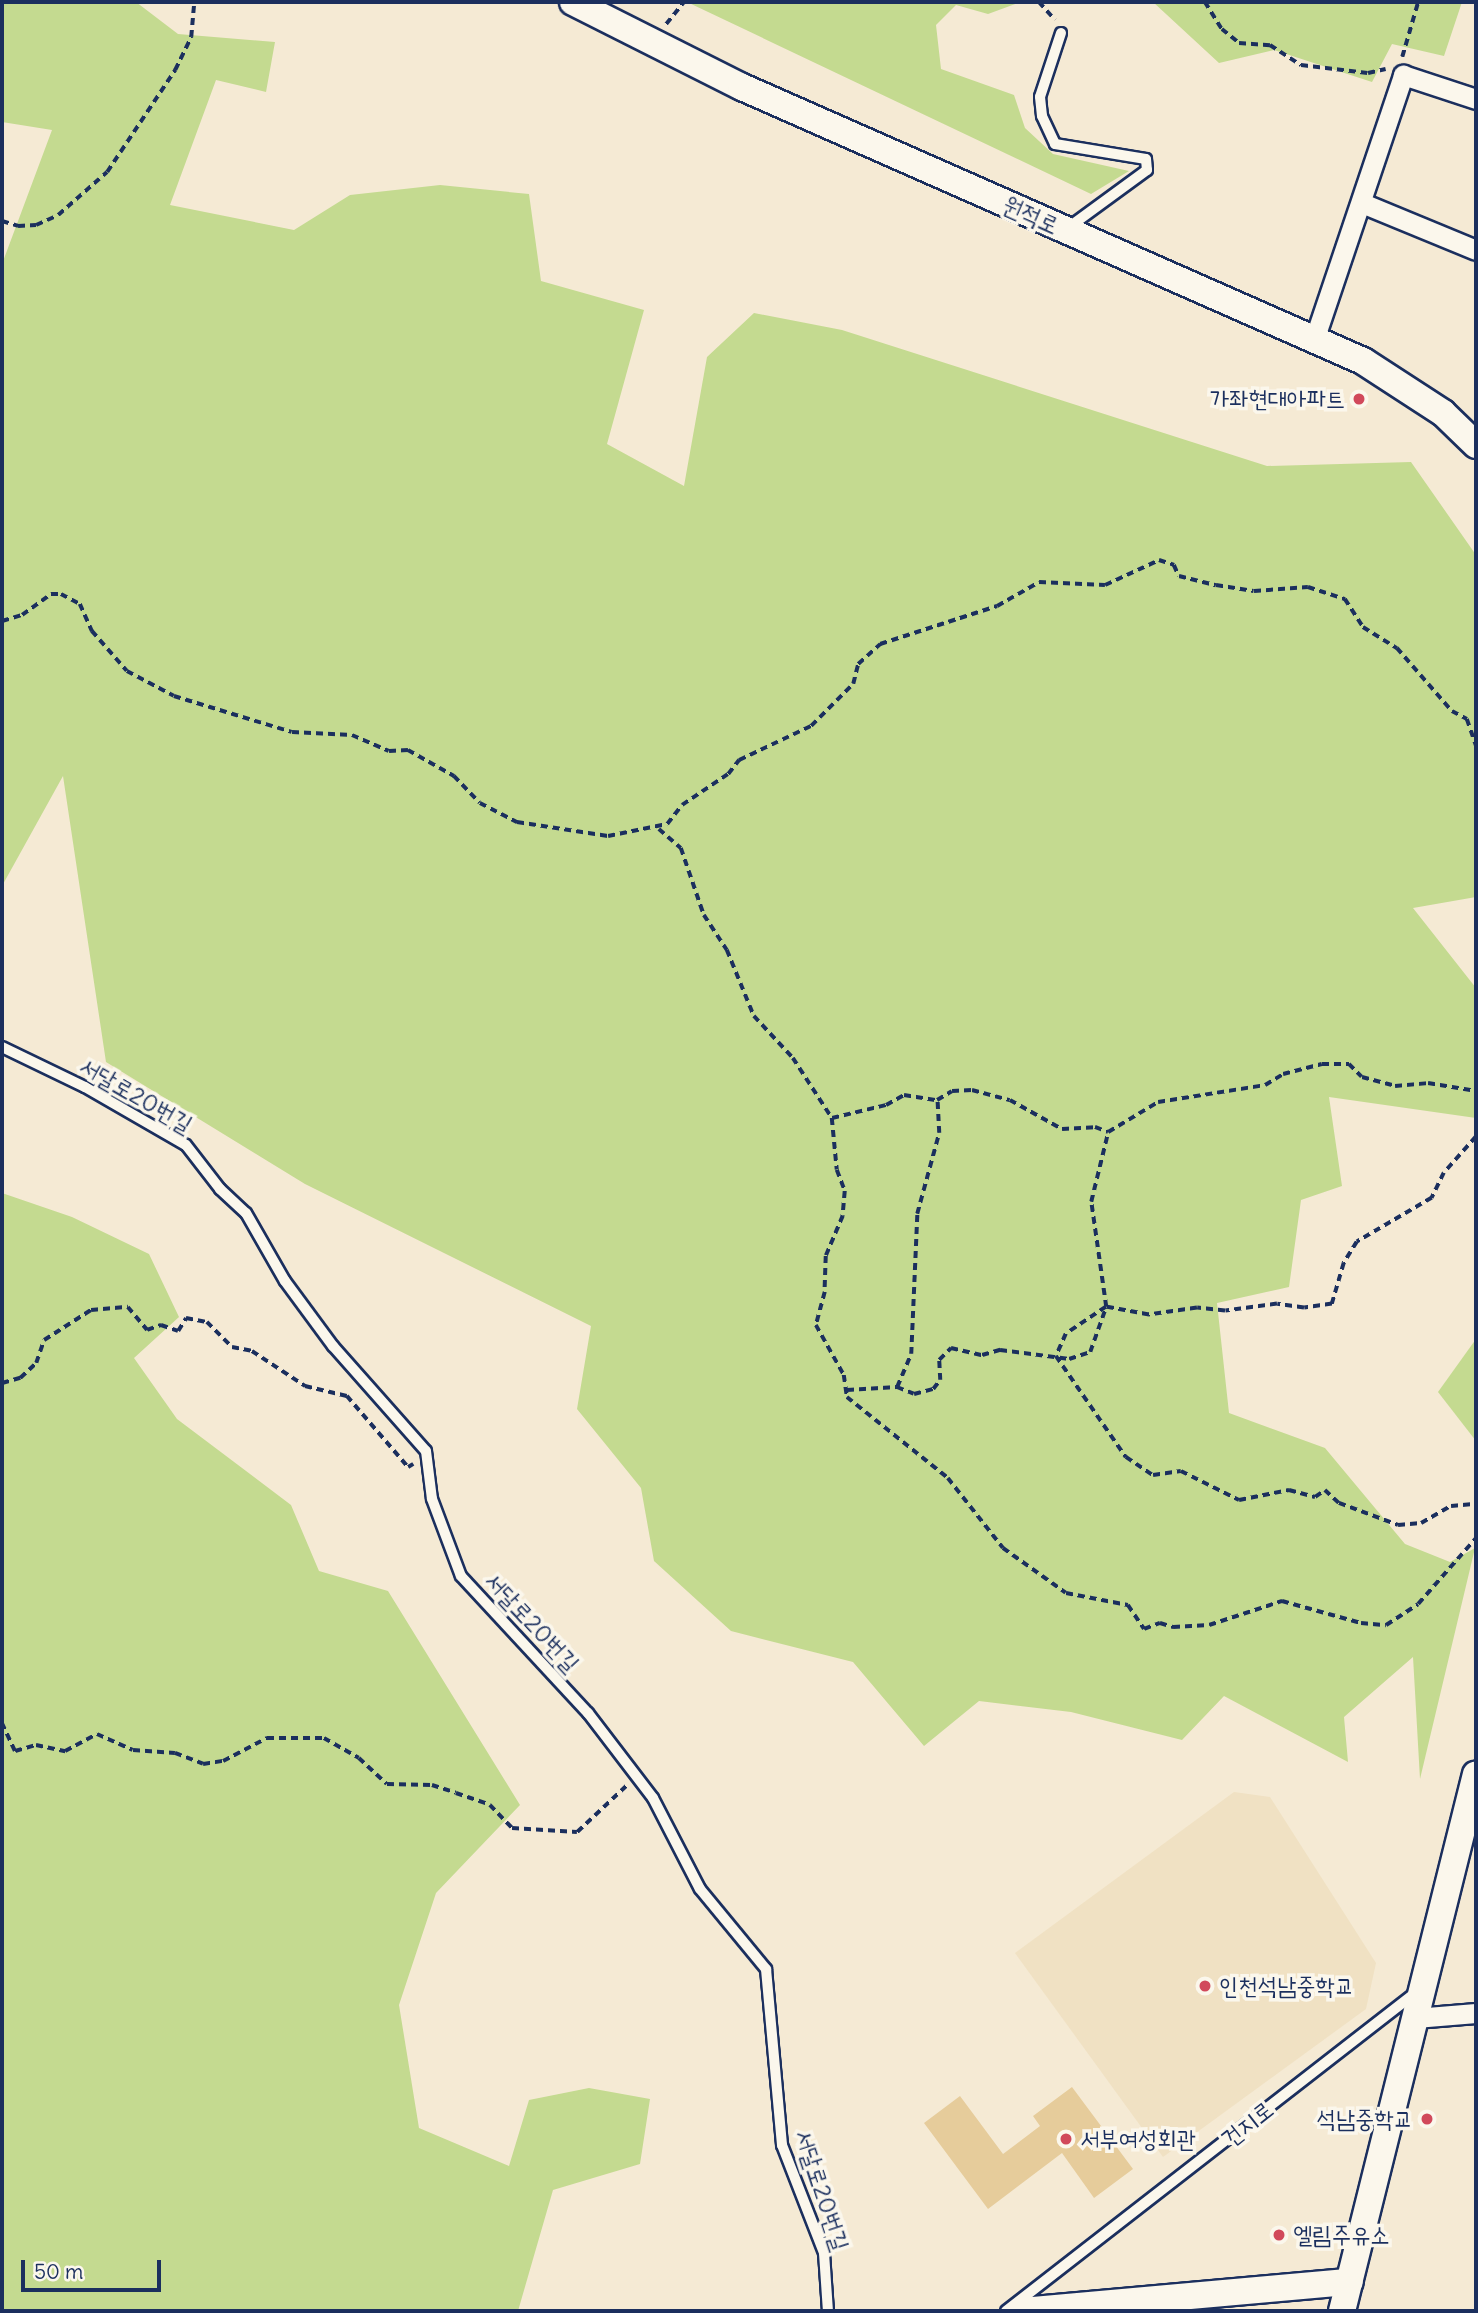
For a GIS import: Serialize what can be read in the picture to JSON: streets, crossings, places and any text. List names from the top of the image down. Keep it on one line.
{"streets":{"street":["원적로"],"lane":["서달로20번길","건지로"]},"places":["가좌현대아파트","인천석남중학교","석남중학교","서부여성회관","엘림주유소"],"scale_bar":"50 m"}
